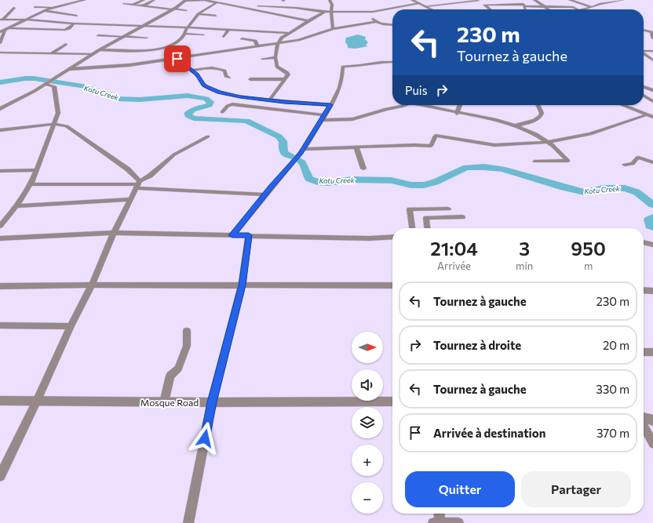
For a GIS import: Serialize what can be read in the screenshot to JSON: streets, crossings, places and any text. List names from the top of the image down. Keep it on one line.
{"streets":{"street":["Mosque Road"]},"water":["Kotu Creek"],"north":"right","page":{"turn":["230 m","Tournez à gauche"],"then":"Puis","eta":["21:04","Arrivée","3","min","950","m"],"list":[{"name":"Tournez à gauche","value":"230 m"},{"name":"Tournez à droite","value":"20 m"},{"name":"Tournez à gauche","value":"330 m"},{"name":"Arrivée à destination","value":"370 m"}],"map_buttons":["+","−"],"buttons":["Quitter","Partager"]}}
